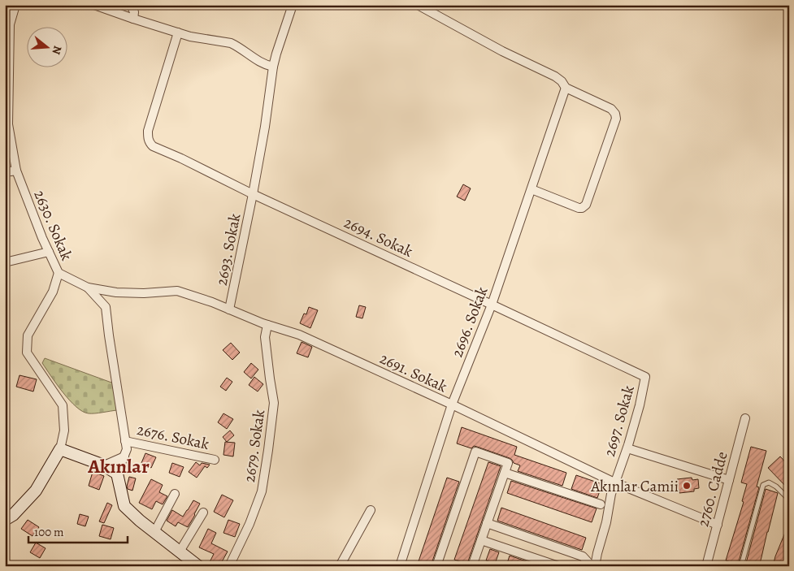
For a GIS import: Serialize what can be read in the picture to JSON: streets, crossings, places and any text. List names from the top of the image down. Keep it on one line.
{"streets":{"street":["2630. Sokak","2694. Sokak","2693. Sokak","2696. Sokak","2691. Sokak","2697. Sokak","2676. Sokak","2679. Sokak","2760. Cadde"]},"crossings":[["2630. Sokak","2691. Sokak"],["2630. Sokak","2676. Sokak"],["2694. Sokak","2693. Sokak"],["2694. Sokak","2696. Sokak"],["2694. Sokak","2697. Sokak"],["2693. Sokak","2691. Sokak"],["2696. Sokak","2691. Sokak"],["2696. Sokak","2697. Sokak"],["2691. Sokak","2697. Sokak"],["2691. Sokak","2679. Sokak"],["2691. Sokak","2760. Cadde"]],"districts":["Akınlar"],"places":["Akınlar Camii"],"scale_bar":"100 m","north":"right"}
